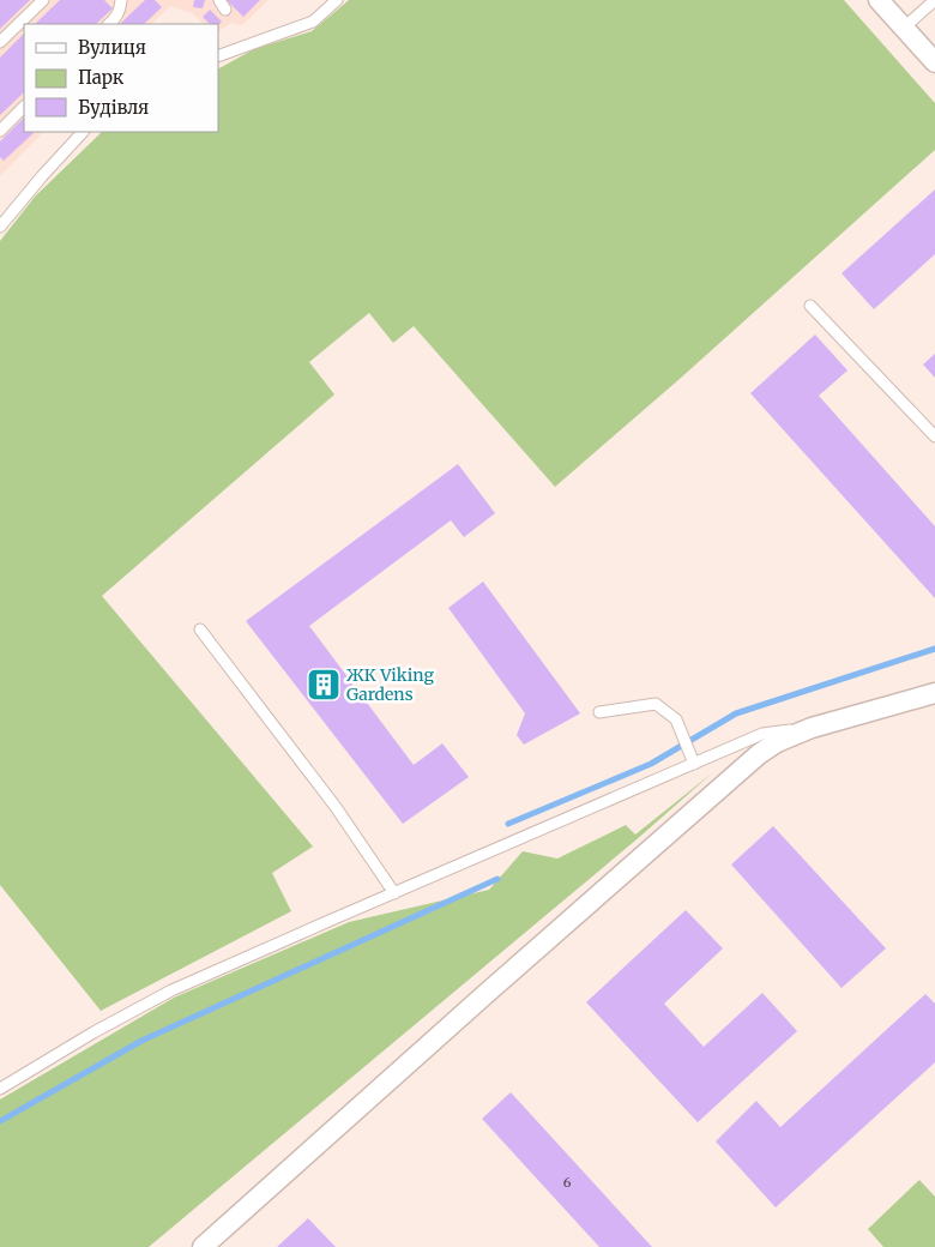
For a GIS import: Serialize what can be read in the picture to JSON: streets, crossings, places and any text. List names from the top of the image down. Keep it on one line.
{"places":{"building":["ЖК Viking Gardens"]},"house_numbers":["6"],"legend":["Вулиця","Парк","Будівля"]}
